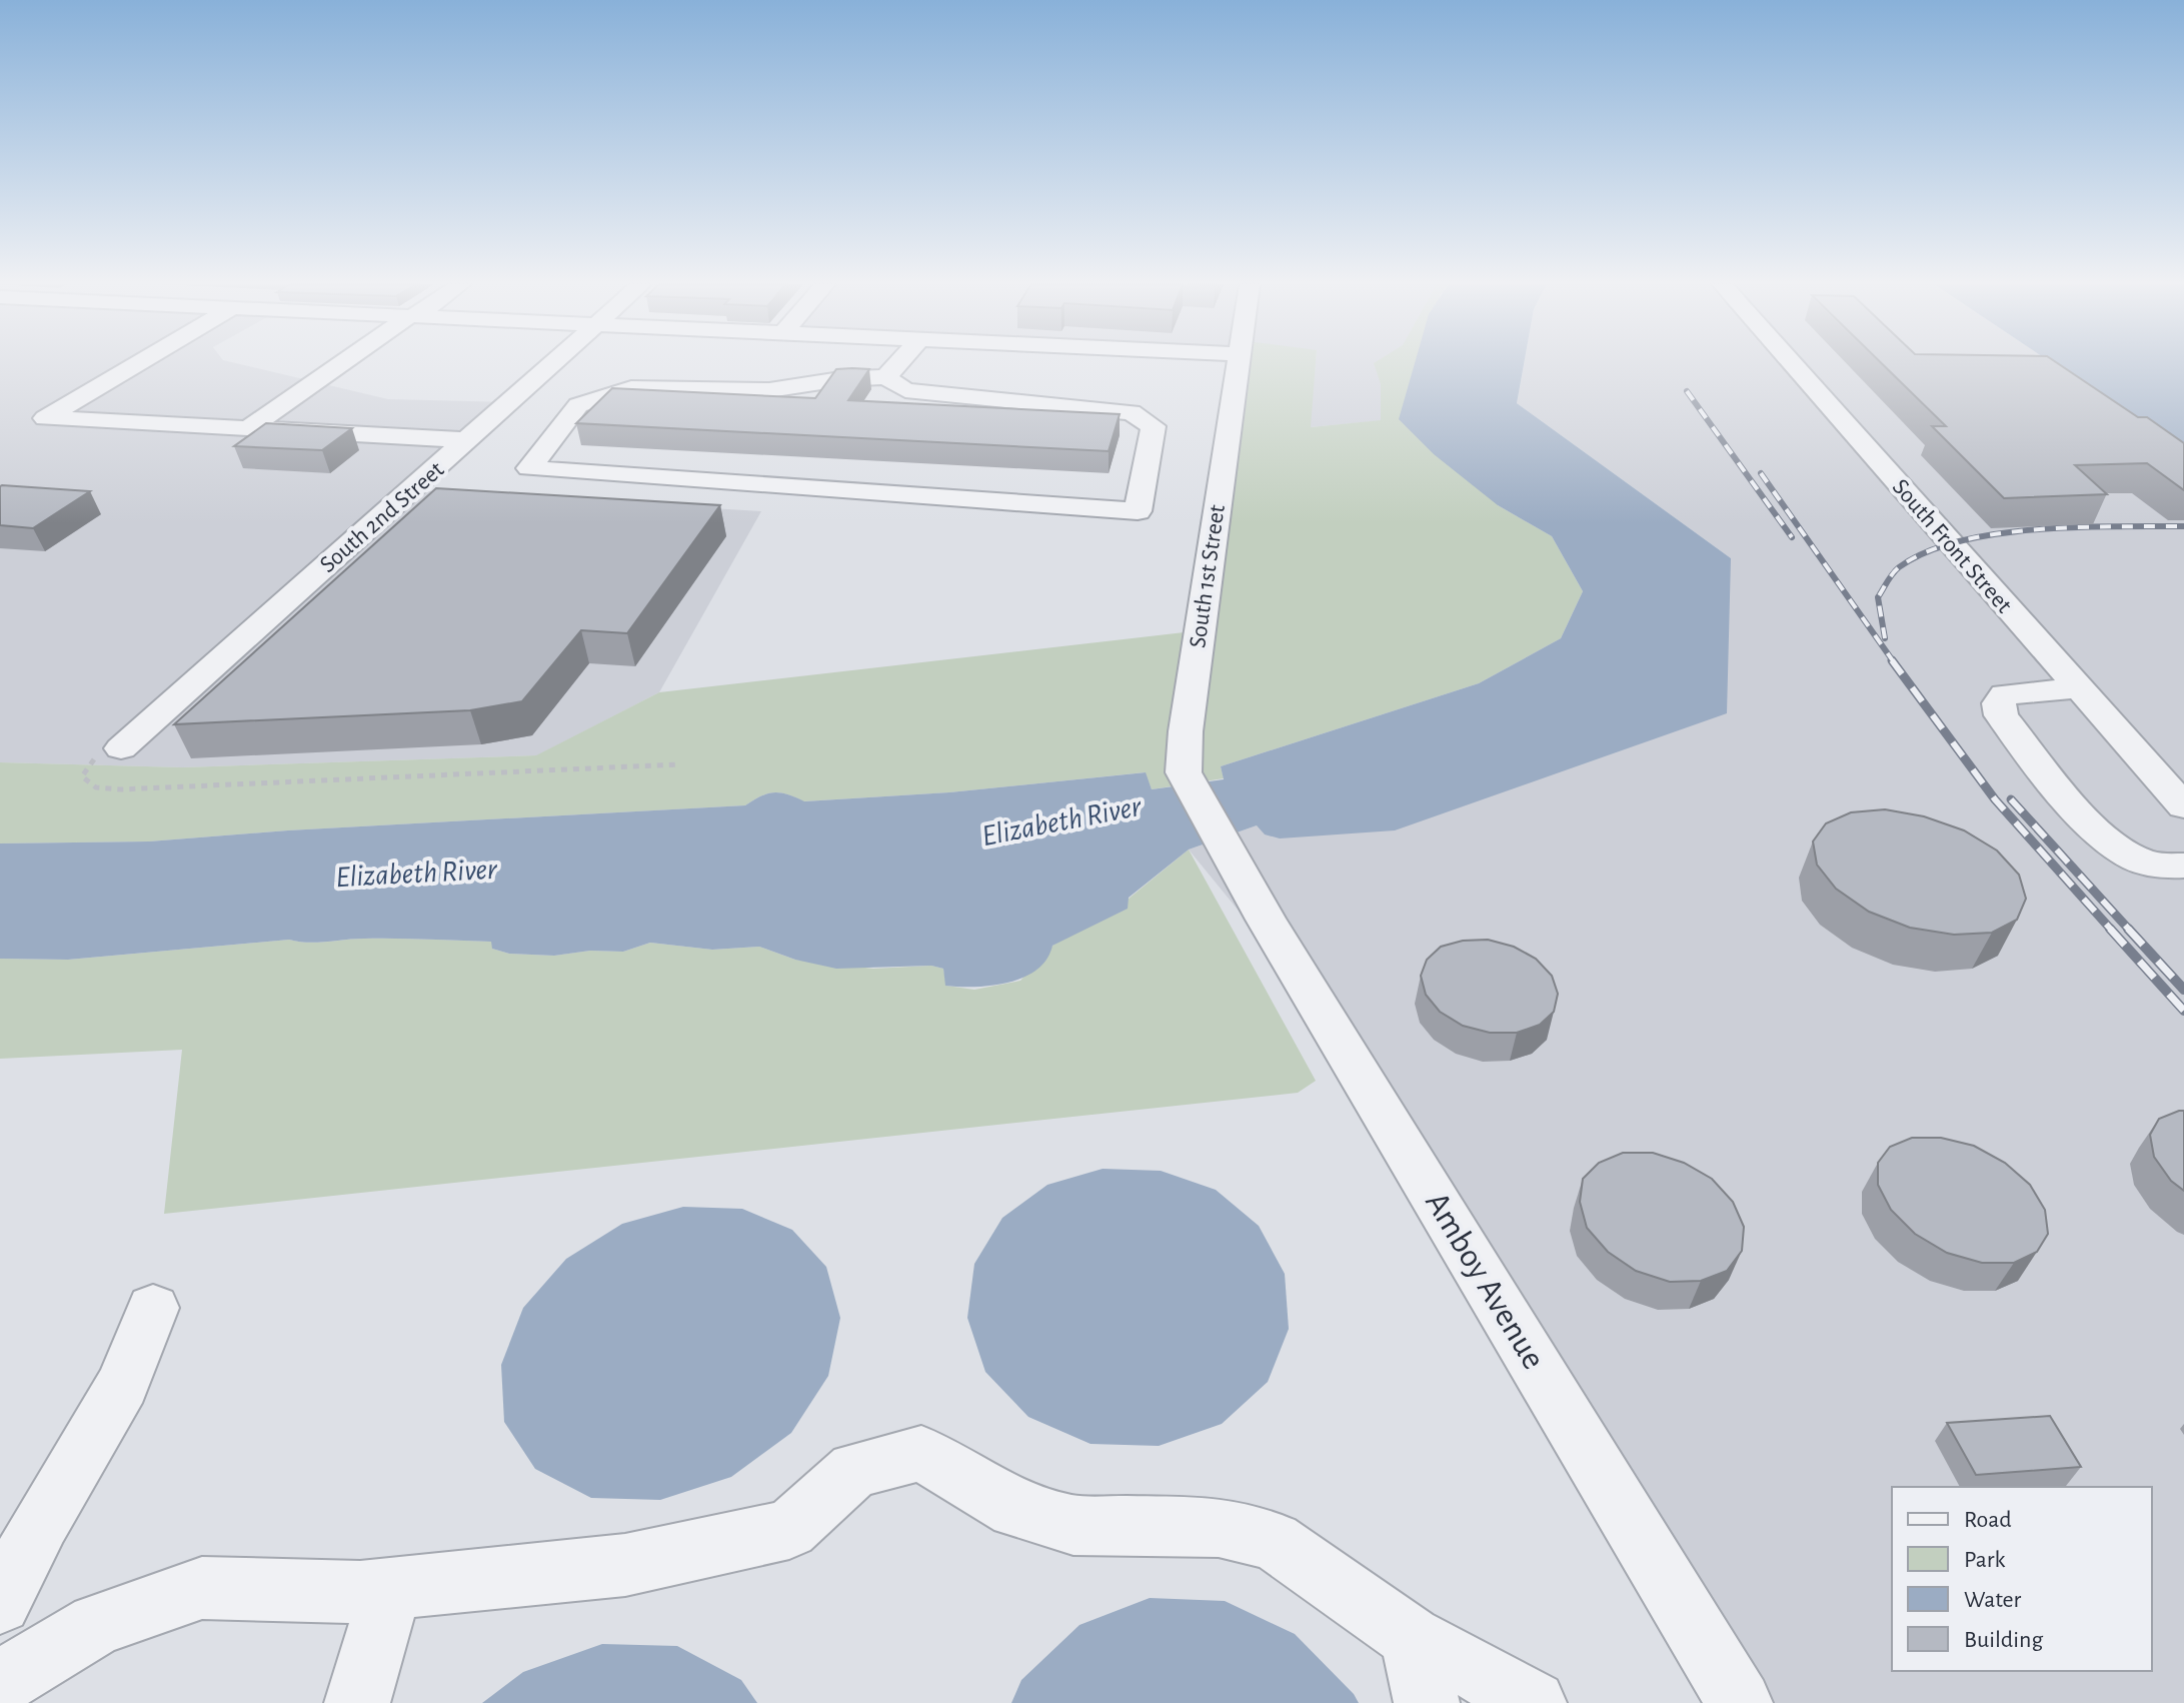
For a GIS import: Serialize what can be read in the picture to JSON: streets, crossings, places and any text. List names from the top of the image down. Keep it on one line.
{"streets":{"street":["South 2nd Street","South Front Street","South 1st Street","Amboy Avenue"]},"crossings":[["South 1st Street","Amboy Avenue"]],"water":["Elizabeth River"],"legend":["Road","Park","Water","Building"]}
